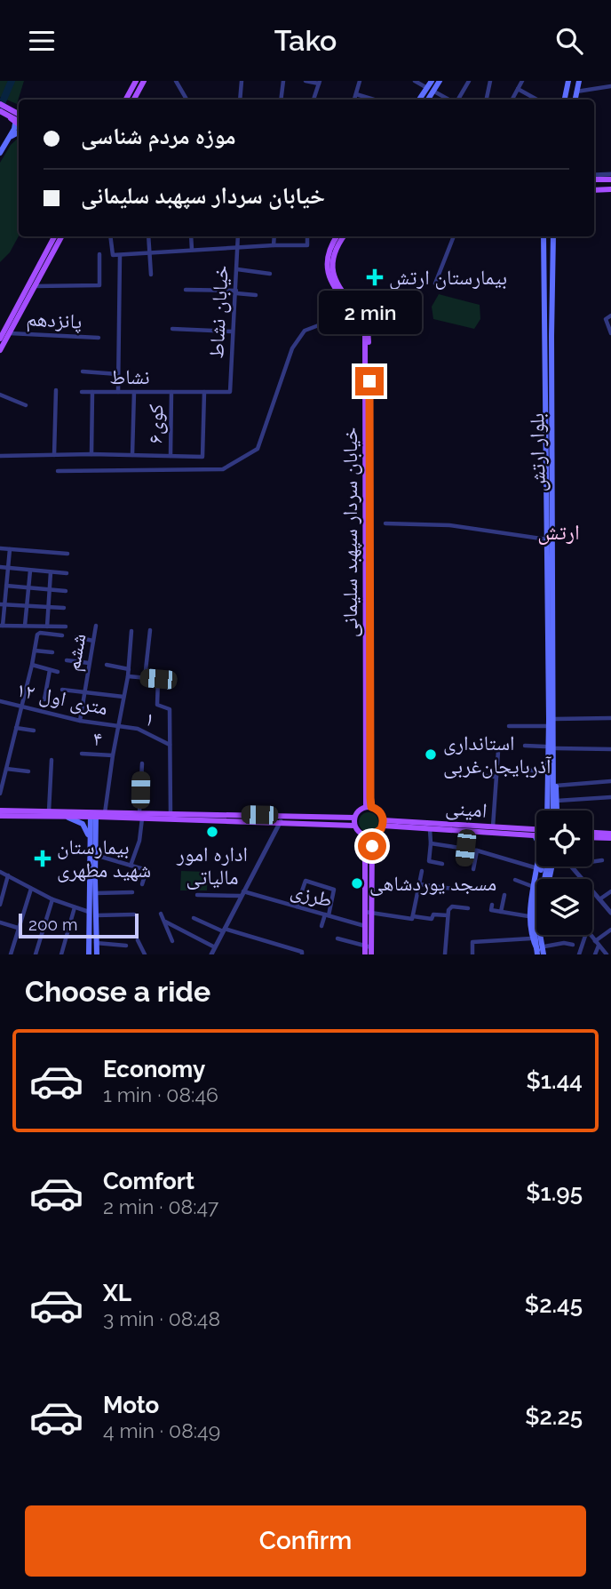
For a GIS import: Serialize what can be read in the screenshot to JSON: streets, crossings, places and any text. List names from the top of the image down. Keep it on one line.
{"streets":{"main road":["بلوار ارتش","خیابان سردار سپهبد سلیمانی","امینی"],"street":["خیابان نشاط","پانزدهم","نشاط","کوی۶","ششم","۱۲ متری اول","۱","۴","طرزی"]},"crossings":[["خیابان نشاط","نشاط"],["نشاط","کوی۶"],["خیابان سردار سپهبد سلیمانی","امینی"],["ششم","۱۲ متری اول"],["۱۲ متری اول","۱"]],"districts":["ارتش"],"places":{"health":["بیمارستان ارتش","بیمارستان شهید مطهری"],"other":["استانداری آذربایجان‌غربی","اداره امور مالیاتی","مسجد یوردشاهی"]},"scale_bar":"200 m","page":{"header":"Tako","banner":["موزه مردم شناسی","خیابان سردار سپهبد سلیمانی"],"bubble":"2 min","scale":"200 m","heading":"Choose a ride","list":[{"name":"Economy","note":"1 min · 08:46","value":"$1.44"},{"name":"Comfort","note":"2 min · 08:47","value":"$1.95"},{"name":"XL","note":"3 min · 08:48","value":"$2.45"},{"name":"Moto","note":"4 min · 08:49","value":"$2.25"}],"buttons":"Confirm"}}
